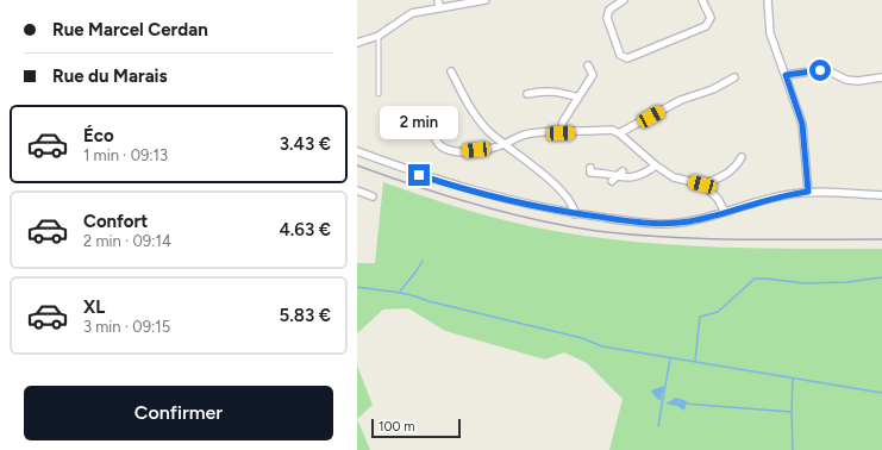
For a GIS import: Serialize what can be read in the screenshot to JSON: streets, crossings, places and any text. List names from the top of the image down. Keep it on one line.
{"scale_bar":"100 m","page":{"banner":["Rue Marcel Cerdan","Rue du Marais"],"list":[{"name":"Éco","note":"1 min · 09:13","value":"3.43 €"},{"name":"Confort","note":"2 min · 09:14","value":"4.63 €"},{"name":"XL","note":"3 min · 09:15","value":"5.83 €"}],"bubble":"2 min","buttons":"Confirmer","scale":"100 m"}}
